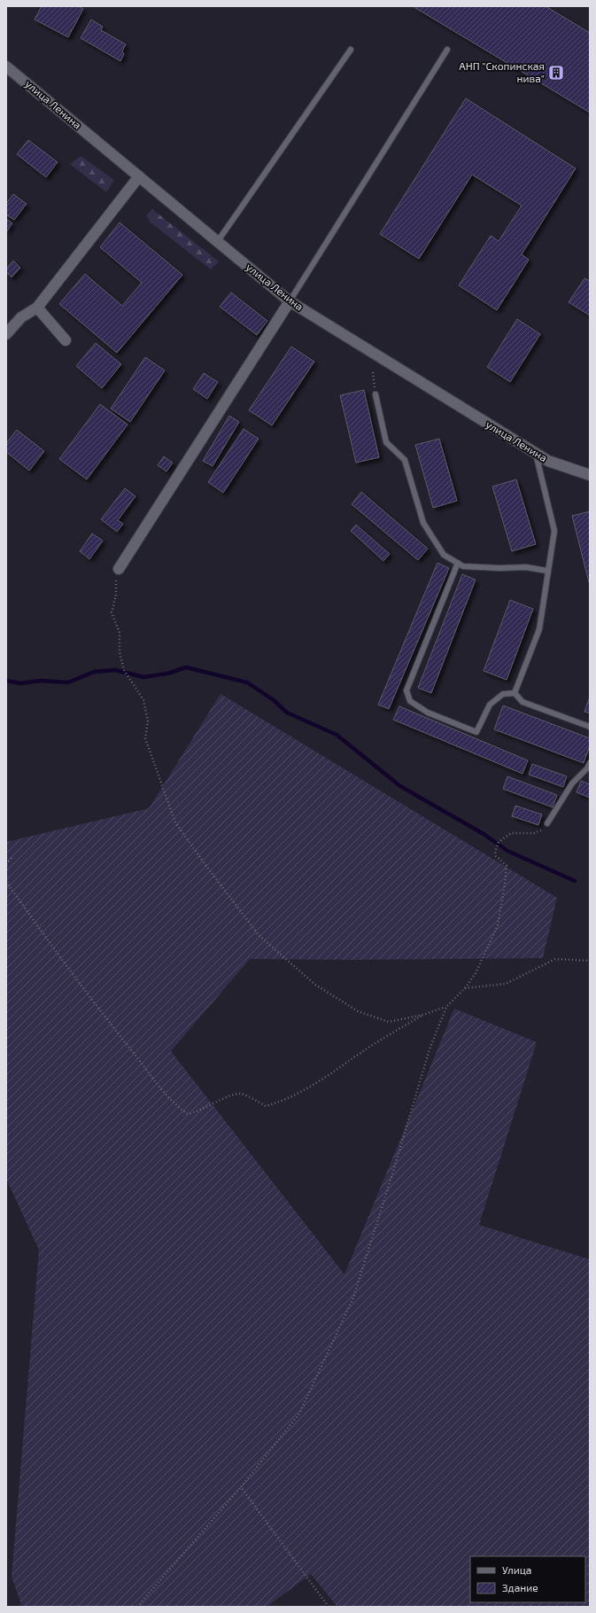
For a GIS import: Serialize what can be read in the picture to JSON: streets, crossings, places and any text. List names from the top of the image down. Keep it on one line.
{"streets":{"street":["улица Ленина"]},"places":{"building":["АНП \"Скопинская нива\""]},"legend":["Улица","Здание"]}
